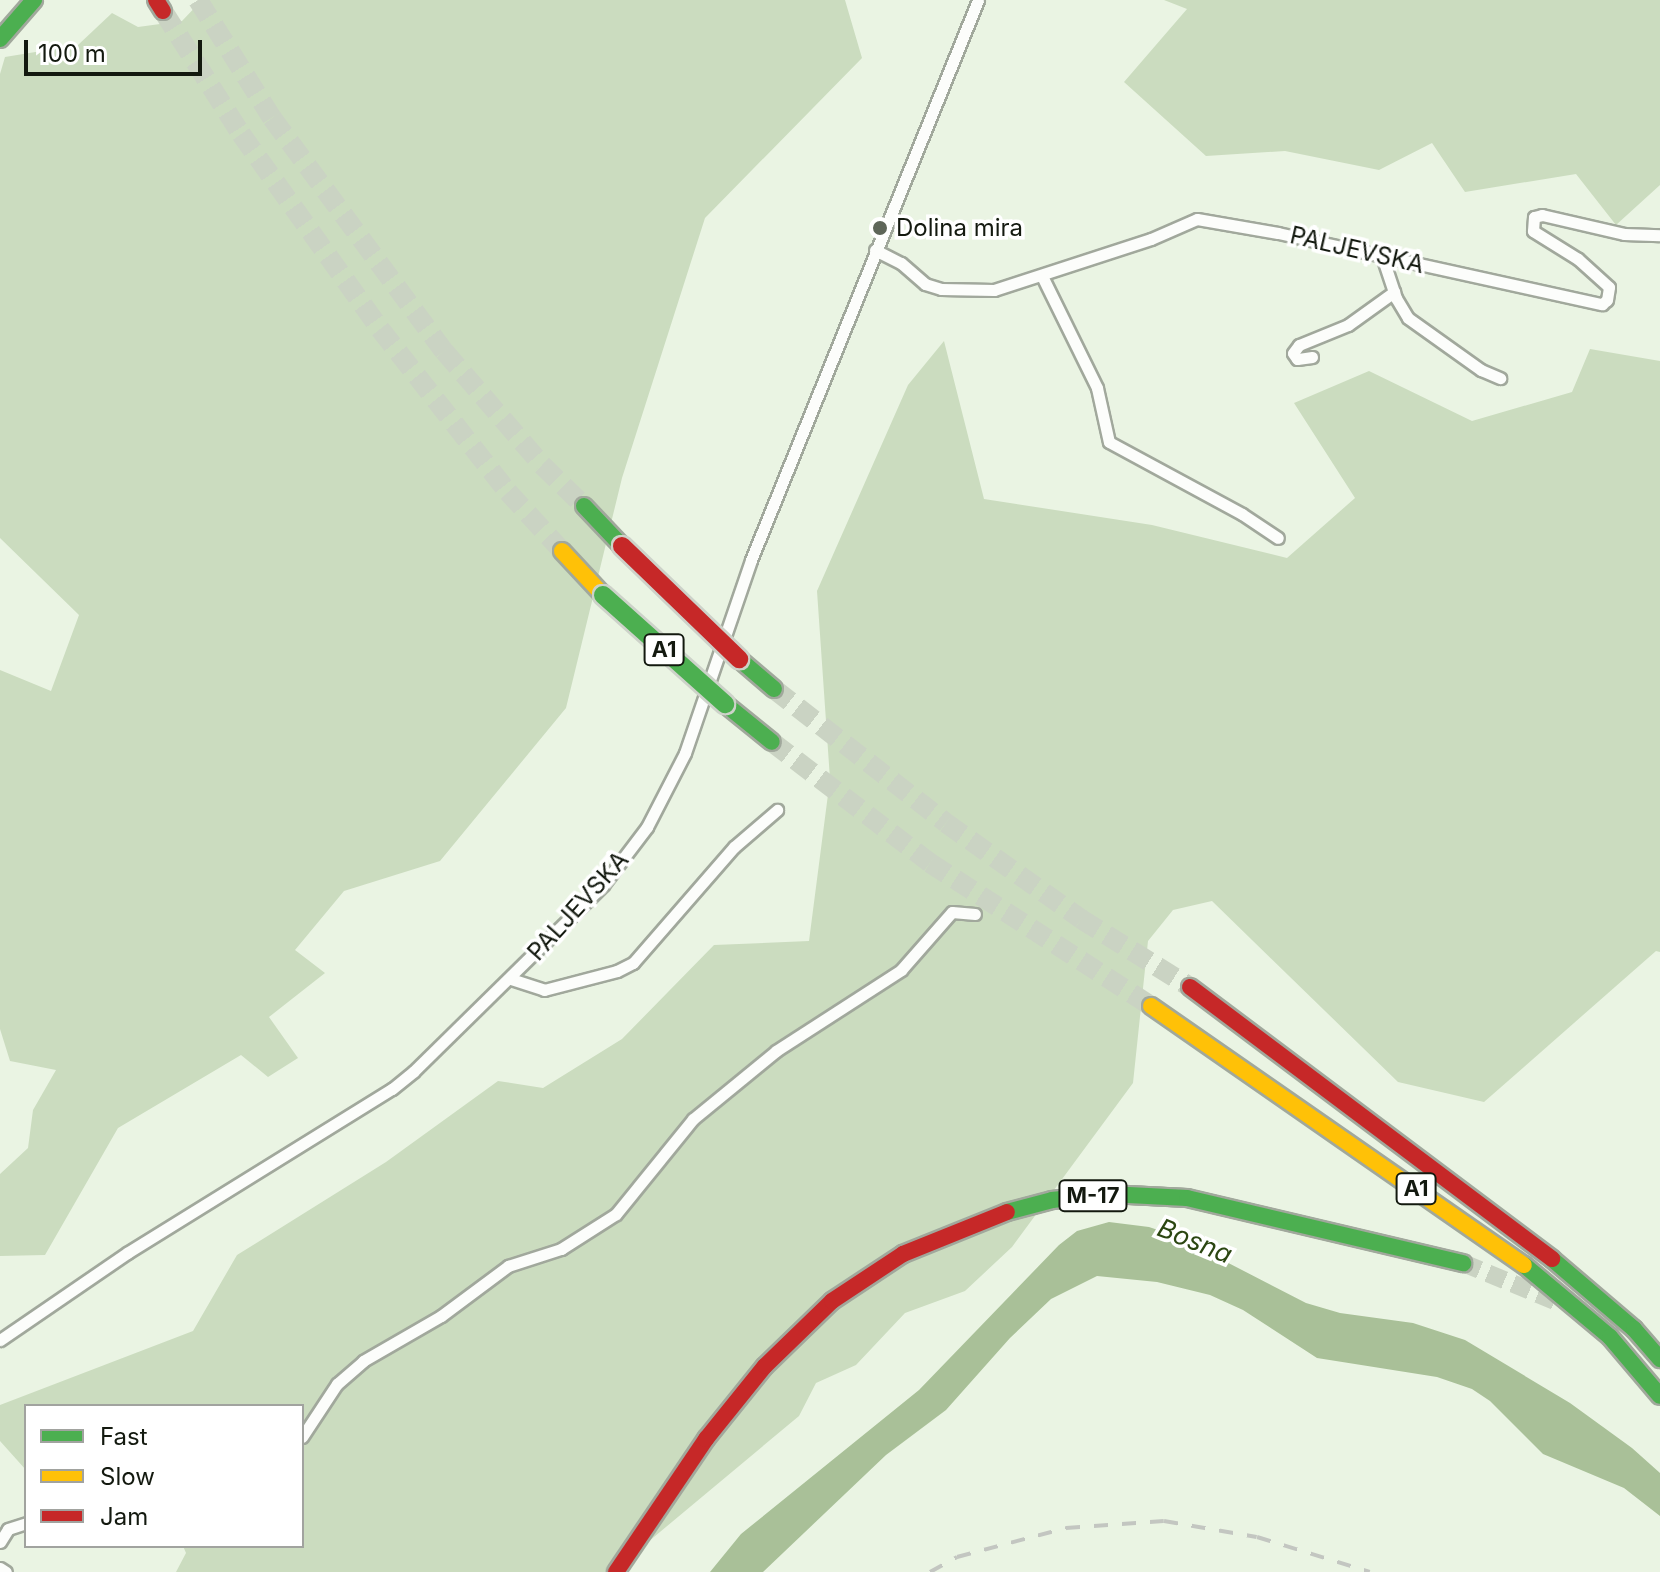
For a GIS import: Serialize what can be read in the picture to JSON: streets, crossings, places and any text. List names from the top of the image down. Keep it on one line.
{"streets":{"main road":["A1","M-17"],"street":["PALJEVSKA"]},"water":["Bosna"],"places":["Dolina mira"],"legend":["Fast","Slow","Jam"],"scale_bar":"100 m"}
